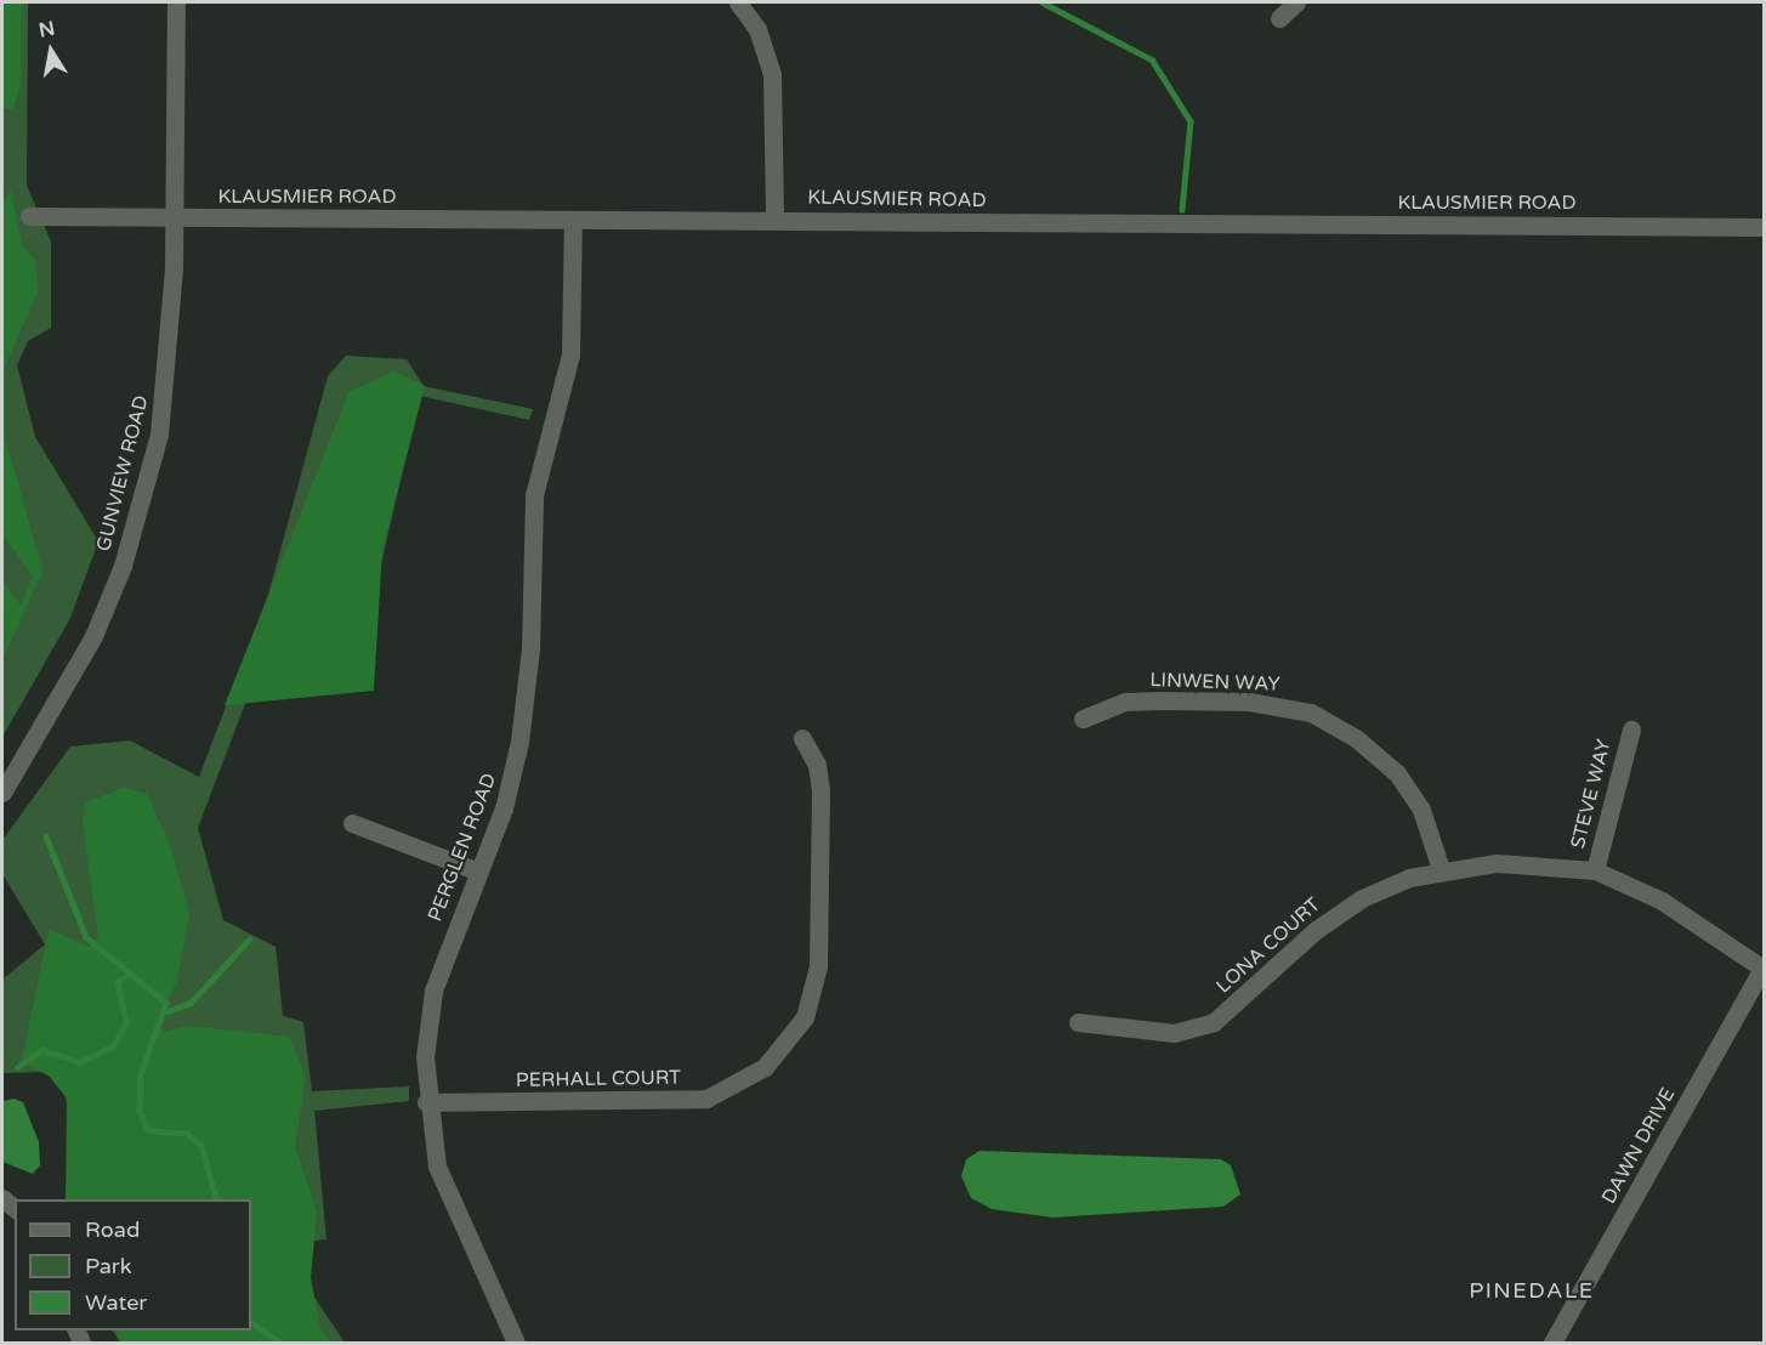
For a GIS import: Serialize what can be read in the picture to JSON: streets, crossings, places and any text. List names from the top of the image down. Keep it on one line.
{"streets":{"street":["KLAUSMIER ROAD","GUNVIEW ROAD","LINWEN WAY","STEVE WAY","PERGLEN ROAD","LONA COURT","PERHALL COURT","DAWN DRIVE"]},"crossings":[["KLAUSMIER ROAD","GUNVIEW ROAD"],["KLAUSMIER ROAD","PERGLEN ROAD"],["LINWEN WAY","LONA COURT"],["STEVE WAY","LONA COURT"],["PERGLEN ROAD","PERHALL COURT"],["LONA COURT","DAWN DRIVE"]],"districts":["PINEDALE"],"legend":["Road","Park","Water"],"north":"top"}
